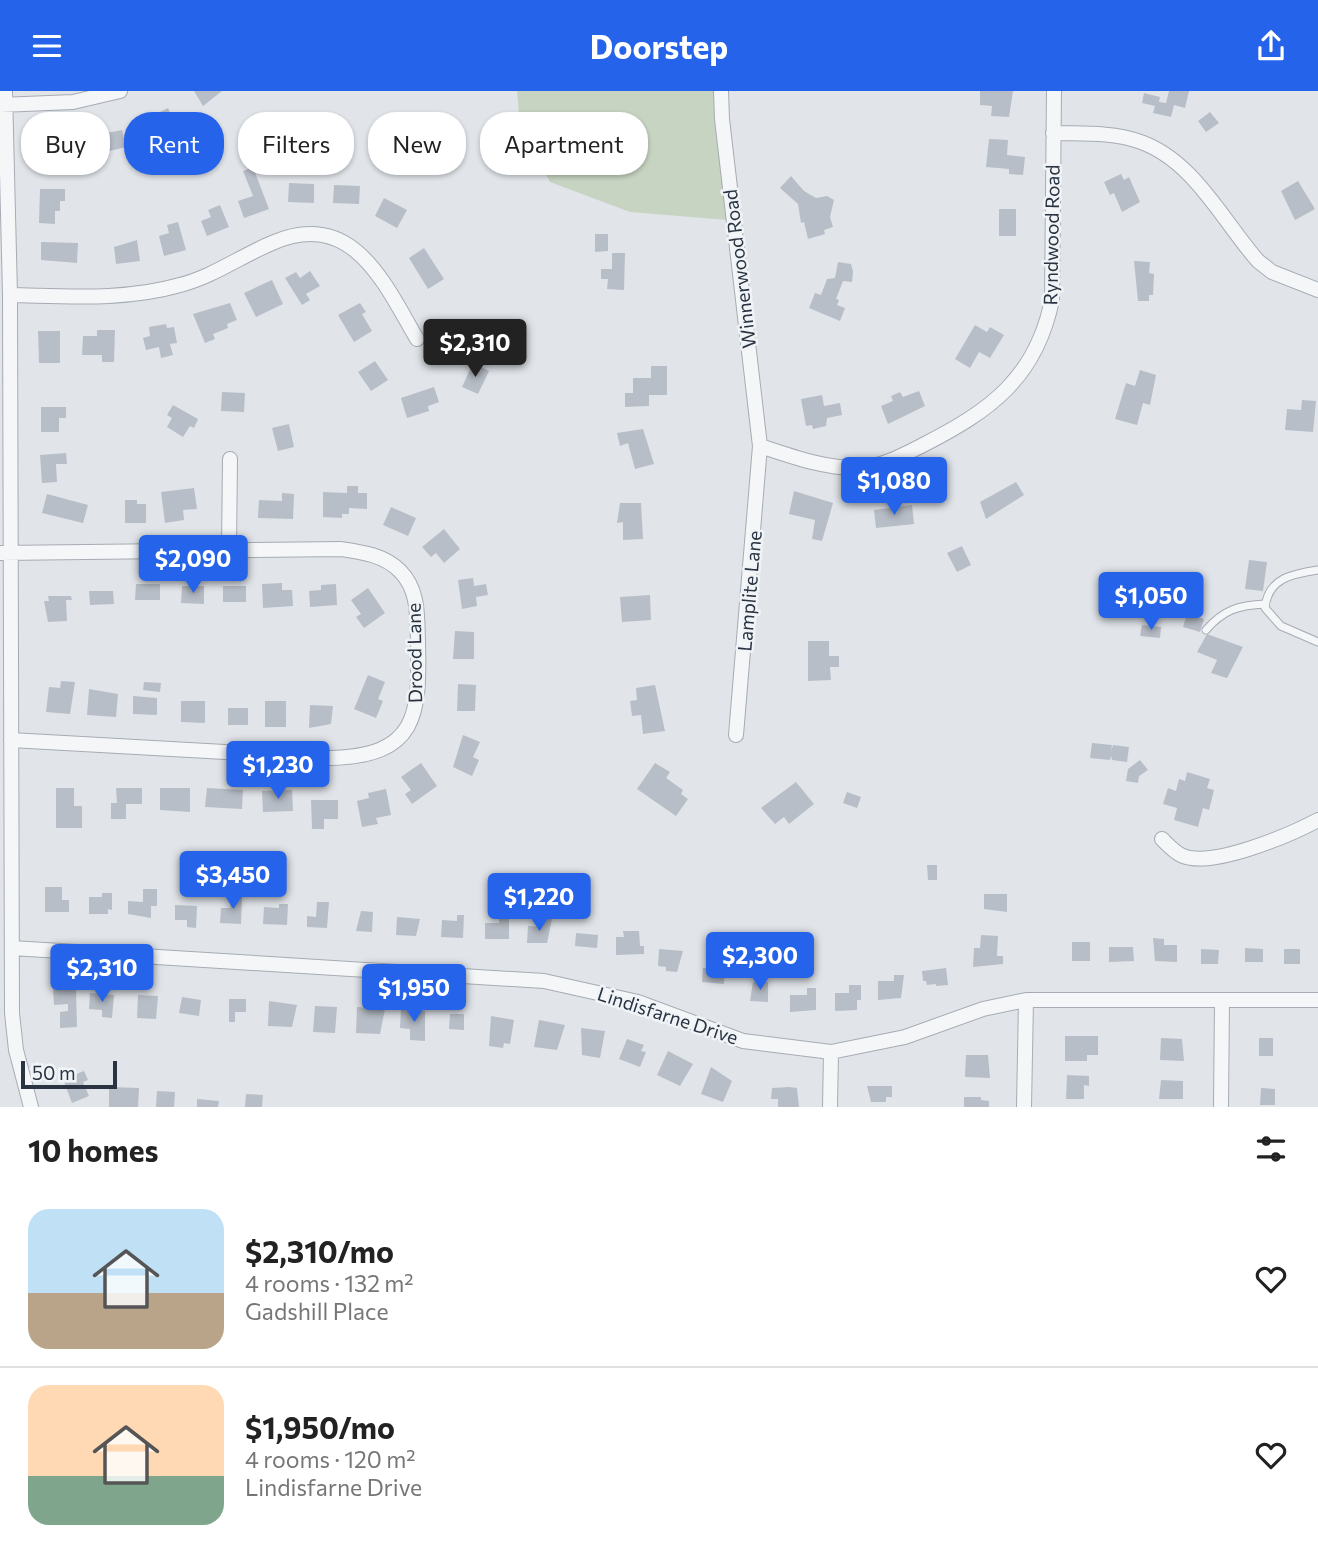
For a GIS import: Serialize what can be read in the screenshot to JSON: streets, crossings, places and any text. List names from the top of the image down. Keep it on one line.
{"streets":{"street":["Ryndwood Road","Winnerwood Road","Lamplite Lane","Drood Lane","Lindisfarne Drive"]},"crossings":[["Ryndwood Road","Winnerwood Road"],["Ryndwood Road","Lamplite Lane"],["Winnerwood Road","Lamplite Lane"]],"scale_bar":"50 m","page":{"header":"Doorstep","chip":["Buy","Rent","Filters","New","Apartment"],"price":["$2,310","$1,080","$2,090","$1,050","$1,230","$3,450","$1,220","$2,300","$2,310","$1,950"],"scale":"50 m","heading":"10 homes","list":[{"name":"$2,310/mo","note":"4 rooms · 132 m² · Gadshill Place"},{"name":"$1,950/mo","note":"4 rooms · 120 m² · Lindisfarne Drive"}]}}
